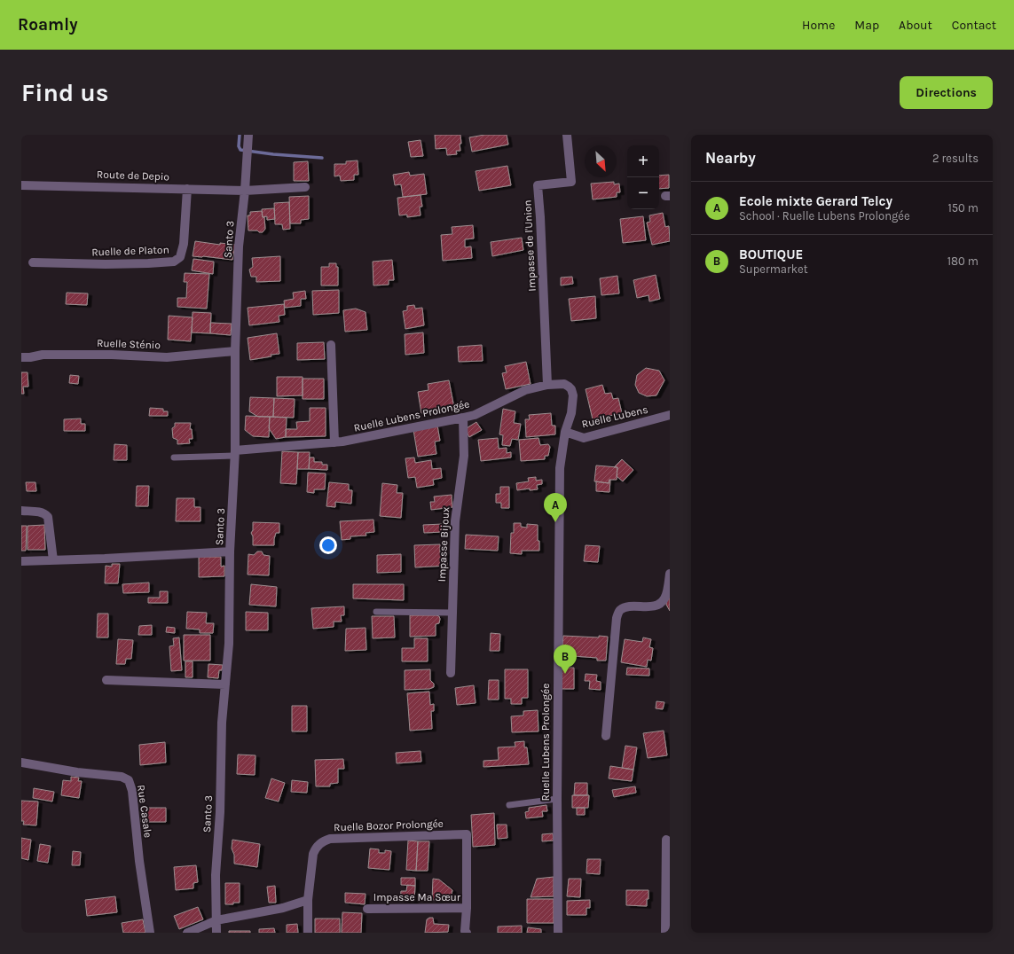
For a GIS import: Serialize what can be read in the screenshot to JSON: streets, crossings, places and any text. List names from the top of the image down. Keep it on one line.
{"streets":{"street":["Route de Depio","Santo 3","Impasse de l'Union","Ruelle de Platon","Ruelle Sténio","Ruelle Lubens Prolongée","Ruelle Lubens","Impasse Bijoux","Rue Casale","Ruelle Bozor Prolongée","Impasse Ma Sœur"]},"crossings":[["Route de Depio","Santo 3"],["Route de Depio","Ruelle de Platon"],["Santo 3","Ruelle Sténio"],["Santo 3","Ruelle Lubens Prolongée"],["Impasse de l'Union","Ruelle Lubens Prolongée"],["Ruelle Lubens Prolongée","Ruelle Lubens"],["Ruelle Lubens Prolongée","Impasse Bijoux"],["Ruelle Bozor Prolongée","Impasse Ma Sœur"]],"north":"bottom right","page":{"header":"Roamly","nav":["Home","Map","About","Contact"],"buttons":"Directions","title":"Find us","heading":["Nearby","2 results"],"map_buttons":["+","−"],"list":[{"mark":"A","name":"Ecole mixte Gerard Telcy","note":"School · Ruelle Lubens Prolongée","value":"150 m"},{"mark":"B","name":"BOUTIQUE","note":"Supermarket","value":"180 m"}],"pins":["A","B"]}}
